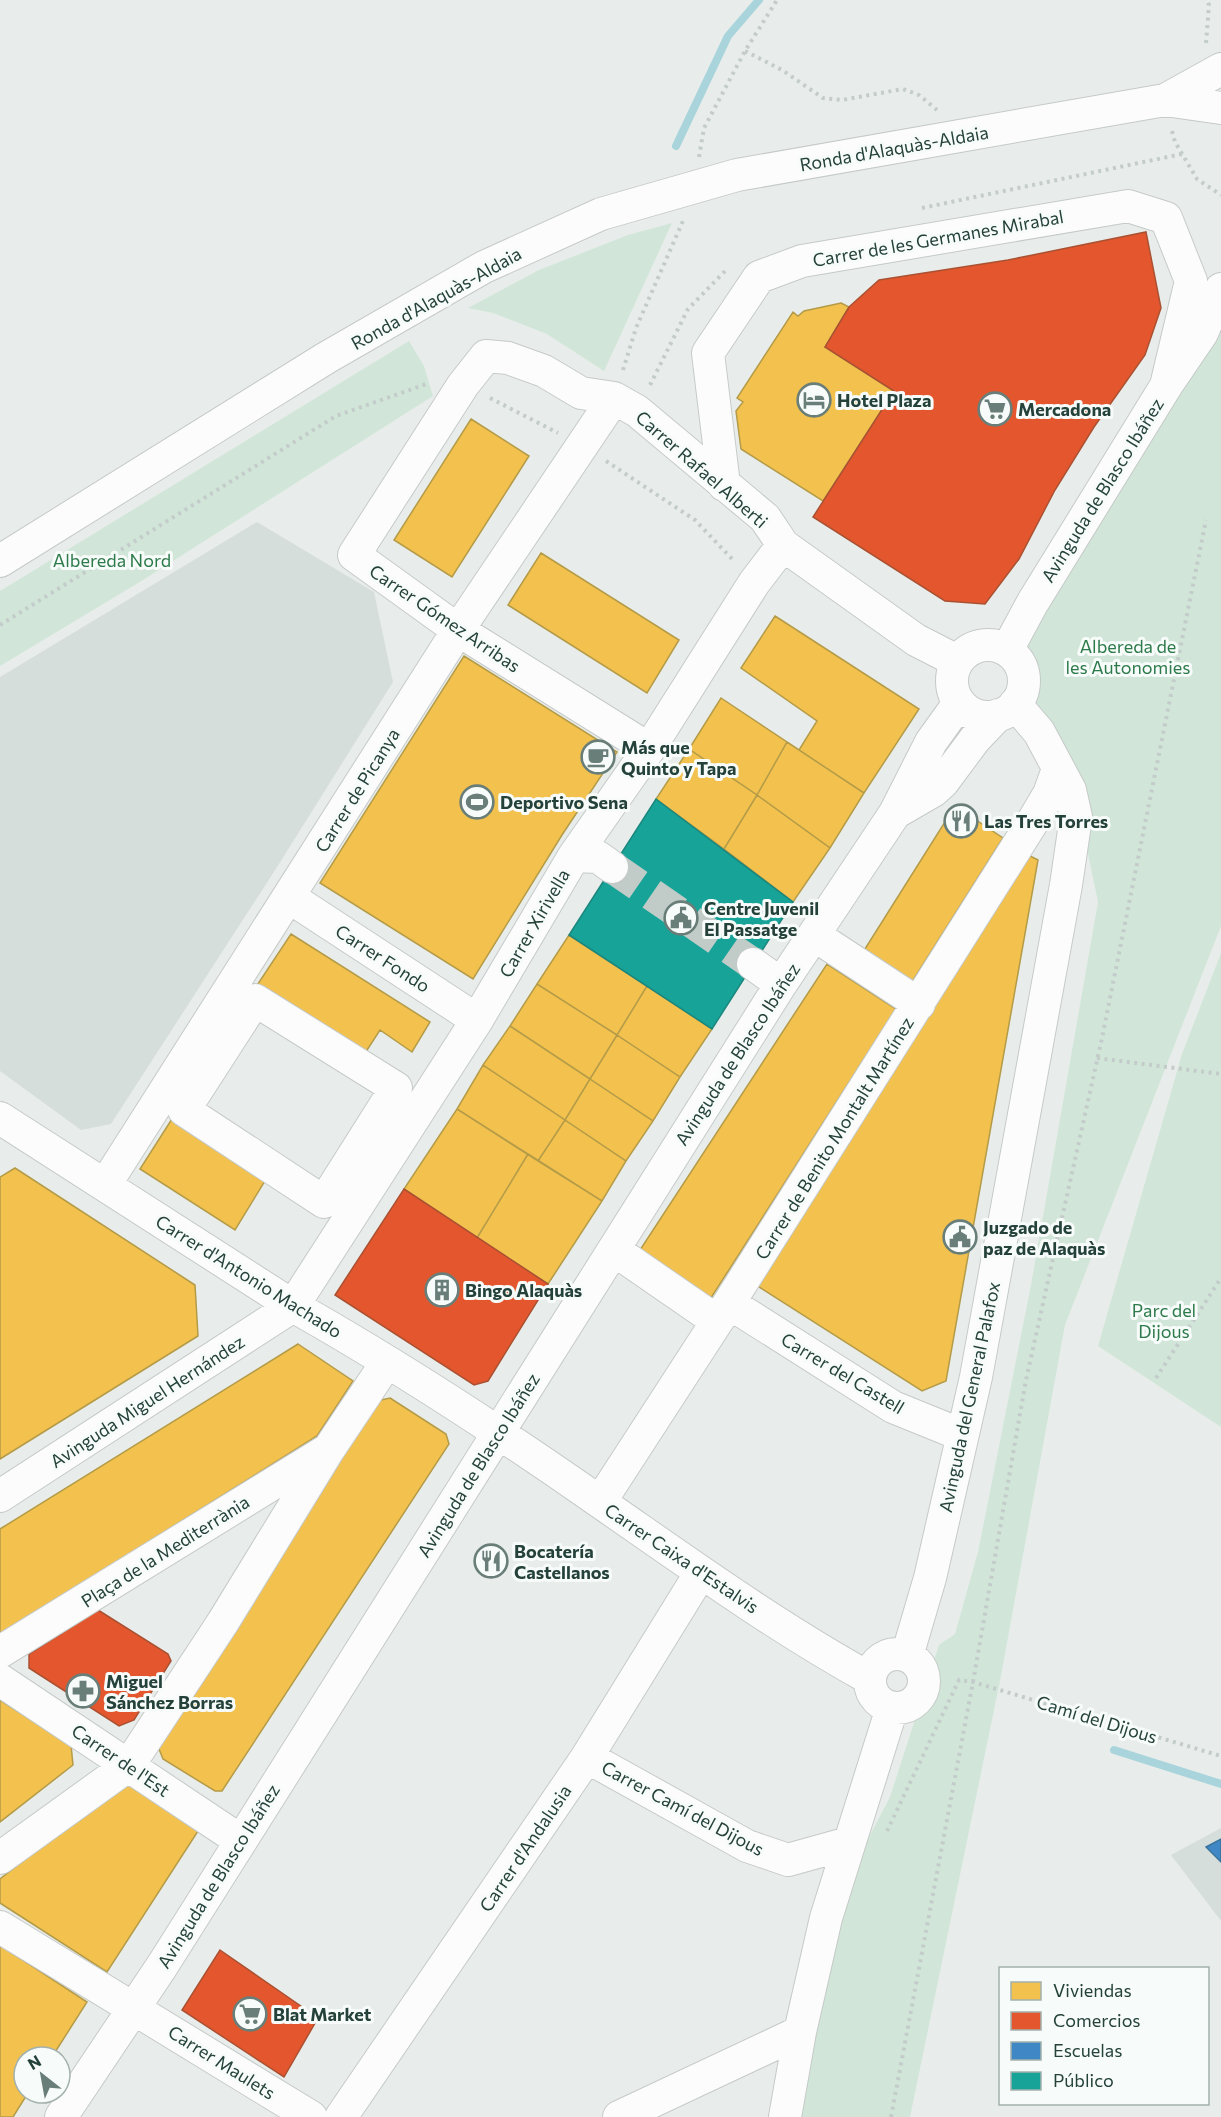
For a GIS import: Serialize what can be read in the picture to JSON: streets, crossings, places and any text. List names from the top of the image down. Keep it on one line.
{"streets":{"street":["Ronda d'Alaquàs-Aldaia","Carrer de les Germanes Mirabal","Carrer Rafael Alberti","Avinguda de Blasco Ibáñez","Carrer Gómez Arribas","Carrer de Picanya","Carrer Xirivella","Carrer Fondo","Carrer de Benito Montalt Martínez","Carrer d'Antonio Machado","Carrer del Castell","Avinguda del General Palafox","Avinguda Miguel Hernández","Plaça de la Mediterrània","Carrer Caixa d'Estalvis","Carrer de l'Est","Carrer Camí del Dijous","Carrer d'Andalusia","Carrer Maulets"],"path":["Camí del Dijous"]},"crossings":[["Carrer de les Germanes Mirabal","Carrer Rafael Alberti"],["Carrer de les Germanes Mirabal","Avinguda de Blasco Ibáñez"],["Carrer Rafael Alberti","Avinguda de Blasco Ibáñez"],["Carrer Rafael Alberti","Carrer Gómez Arribas"],["Carrer Rafael Alberti","Carrer de Picanya"],["Carrer Rafael Alberti","Carrer Xirivella"],["Carrer Rafael Alberti","Avinguda del General Palafox"],["Avinguda de Blasco Ibáñez","Carrer d'Antonio Machado"],["Avinguda de Blasco Ibáñez","Carrer del Castell"],["Avinguda de Blasco Ibáñez","Avinguda del General Palafox"],["Avinguda de Blasco Ibáñez","Carrer Caixa d'Estalvis"],["Avinguda de Blasco Ibáñez","Carrer de l'Est"],["Avinguda de Blasco Ibáñez","Carrer Maulets"],["Carrer Gómez Arribas","Carrer de Picanya"],["Carrer Gómez Arribas","Carrer Xirivella"],["Carrer de Picanya","Carrer Fondo"],["Carrer de Picanya","Carrer d'Antonio Machado"],["Carrer Xirivella","Carrer Fondo"],["Carrer Xirivella","Carrer d'Antonio Machado"],["Carrer Xirivella","Avinguda Miguel Hernández"],["Carrer de Benito Montalt Martínez","Carrer del Castell"],["Carrer de Benito Montalt Martínez","Avinguda del General Palafox"],["Carrer de Benito Montalt Martínez","Carrer Caixa d'Estalvis"],["Carrer d'Antonio Machado","Avinguda Miguel Hernández"],["Carrer d'Antonio Machado","Plaça de la Mediterrània"],["Carrer d'Antonio Machado","Carrer Caixa d'Estalvis"],["Carrer del Castell","Avinguda del General Palafox"],["Avinguda del General Palafox","Carrer Caixa d'Estalvis"],["Plaça de la Mediterrània","Carrer de l'Est"],["Carrer Caixa d'Estalvis","Carrer d'Andalusia"],["Carrer Camí del Dijous","Carrer d'Andalusia"]],"parks":["Albereda Nord","Albereda de les Autonomies","Parc del Dijous"],"places":{"hotel":["Hotel Plaza"],"supermarket":["Mercadona","Blat Market"],"cafe":["Más que Quinto y Tapa"],"sports":["Deportivo Sena"],"restaurant":["Las Tres Torres","Bocatería Castellanos"],"public building":["Centre Juvenil El Passatge","Juzgado de paz de Alaquàs"],"building":["Bingo Alaquàs"],"pharmacy":["Miguel Sánchez Borras"]},"legend":["Viviendas","Comercios","Escuelas","Público"],"north":"top left"}
